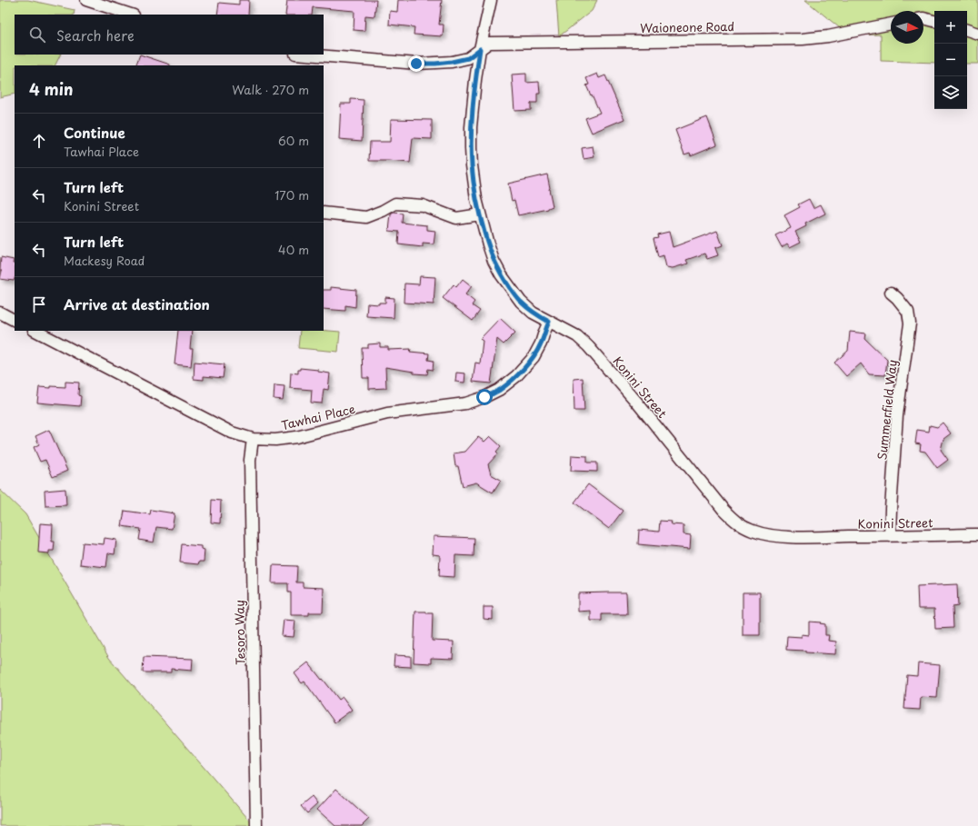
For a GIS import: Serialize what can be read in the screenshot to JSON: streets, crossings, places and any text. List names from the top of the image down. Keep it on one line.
{"streets":{"street":["Waioneone Road","Konini Street","Summerfield Way","Tawhai Place","Tesoro Way"]},"crossings":[["Waioneone Road","Konini Street"],["Konini Street","Summerfield Way"],["Konini Street","Tawhai Place"],["Tawhai Place","Tesoro Way"]],"north":"right","page":{"map_buttons":["+","−"],"search":"Search here","heading":["4 min","Walk · 270 m"],"list":[["Continue","Tawhai Place","60 m"],["Turn left","Konini Street","170 m"],["Turn left","Mackesy Road","40 m"],"Arrive at destination"]}}
